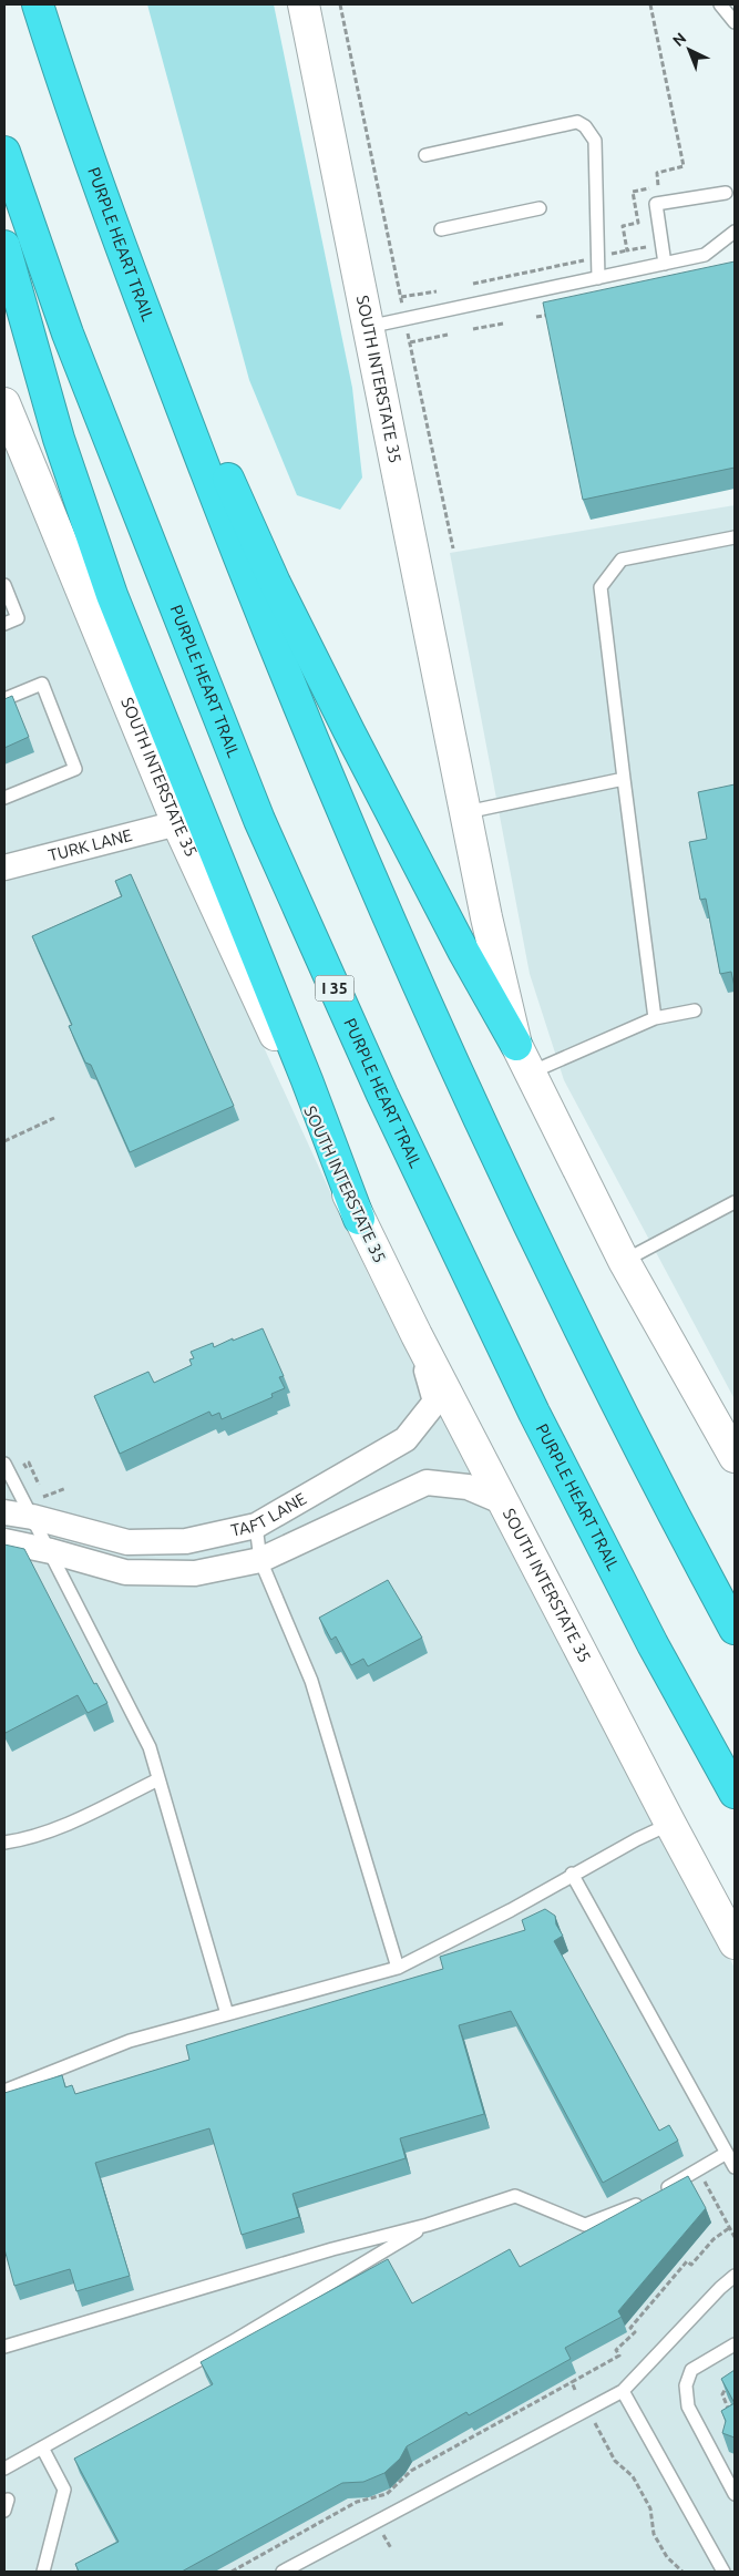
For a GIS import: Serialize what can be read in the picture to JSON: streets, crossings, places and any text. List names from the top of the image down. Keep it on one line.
{"streets":{"highway":["PURPLE HEART TRAIL","I 35"],"main road":["SOUTH INTERSTATE 35"],"street":["TURK LANE","TAFT LANE"]},"crossings":[["SOUTH INTERSTATE 35","TURK LANE"],["SOUTH INTERSTATE 35","TAFT LANE"]],"north":"top left"}
